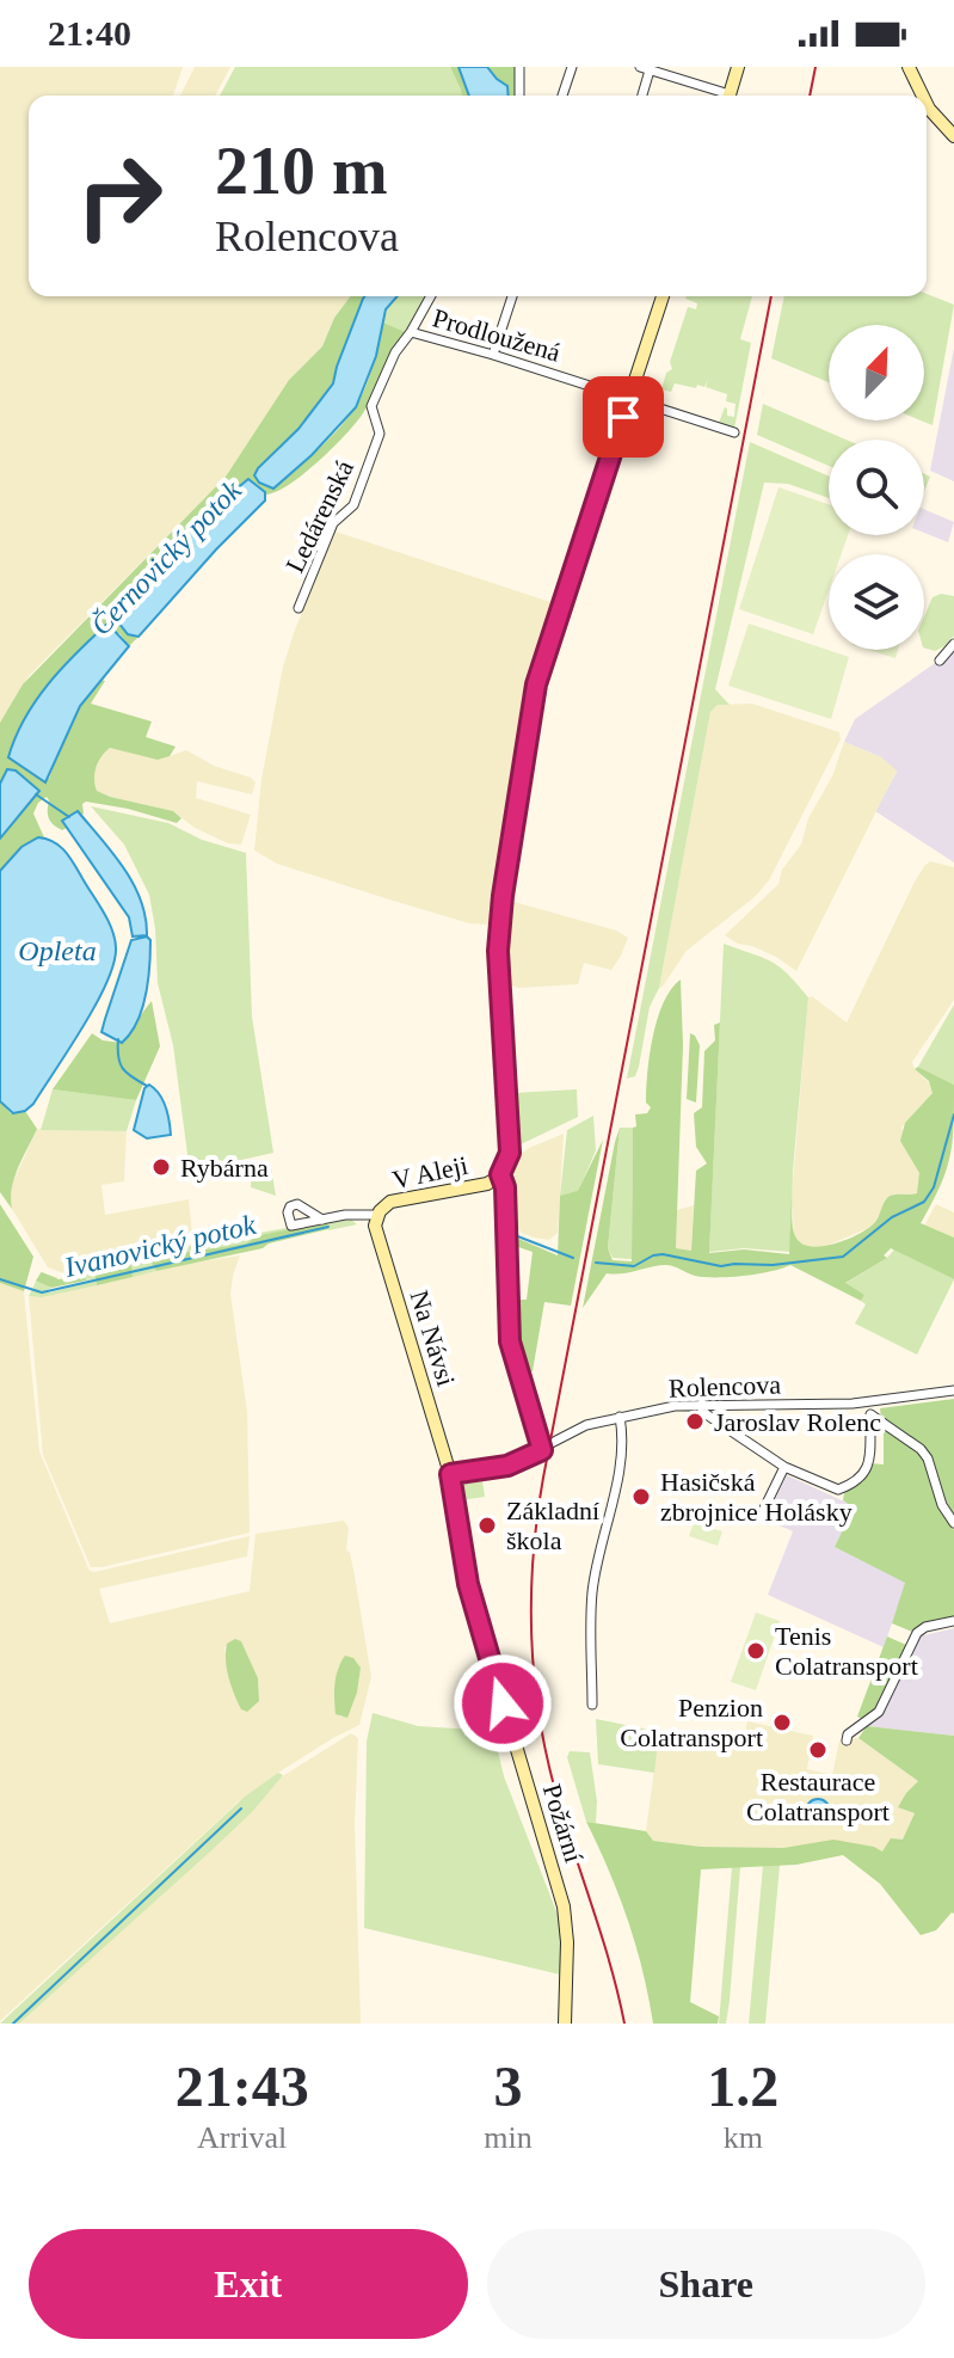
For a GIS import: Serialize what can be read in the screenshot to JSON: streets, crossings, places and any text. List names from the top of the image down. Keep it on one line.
{"streets":{"street":["Prodloužená","Ledárenská","V Aleji","Na Návsi","Rolencova","Požární"]},"crossings":[["Prodloužená","Ledárenská"],["Prodloužená","V Aleji"],["V Aleji","Na Návsi"],["Na Návsi","Rolencova"],["Na Návsi","Požární"],["Rolencova","Požární"]],"water":["Černovický potok","Opleta","Ivanovický potok"],"places":["Rybárna","Jaroslav Rolenc","Hasičská zbrojnice Holásky","Základní škola","Tenis Colatransport","Penzion Colatransport","Restaurace Colatransport"],"north":"top right","page":{"status":"21:40","turn":["210 m","Rolencova"],"eta":["21:43","Arrival","3","min","1.2","km"],"buttons":["Exit","Share"]}}
